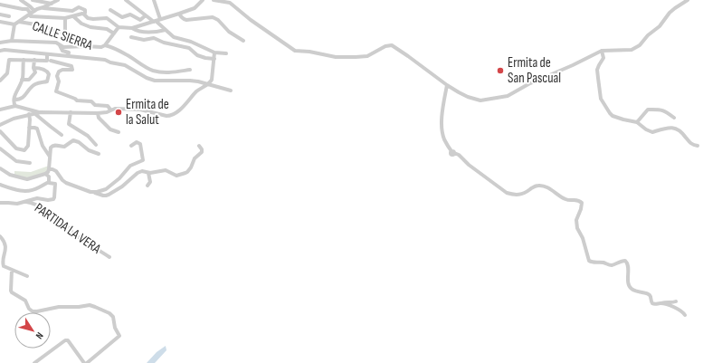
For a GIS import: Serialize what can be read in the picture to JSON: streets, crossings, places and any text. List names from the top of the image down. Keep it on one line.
{"streets":{"street":["CALLE SIERRA","PARTIDA LA VERA"]},"places":["Ermita de San Pascual","Ermita de la Salut"],"north":"bottom right"}
